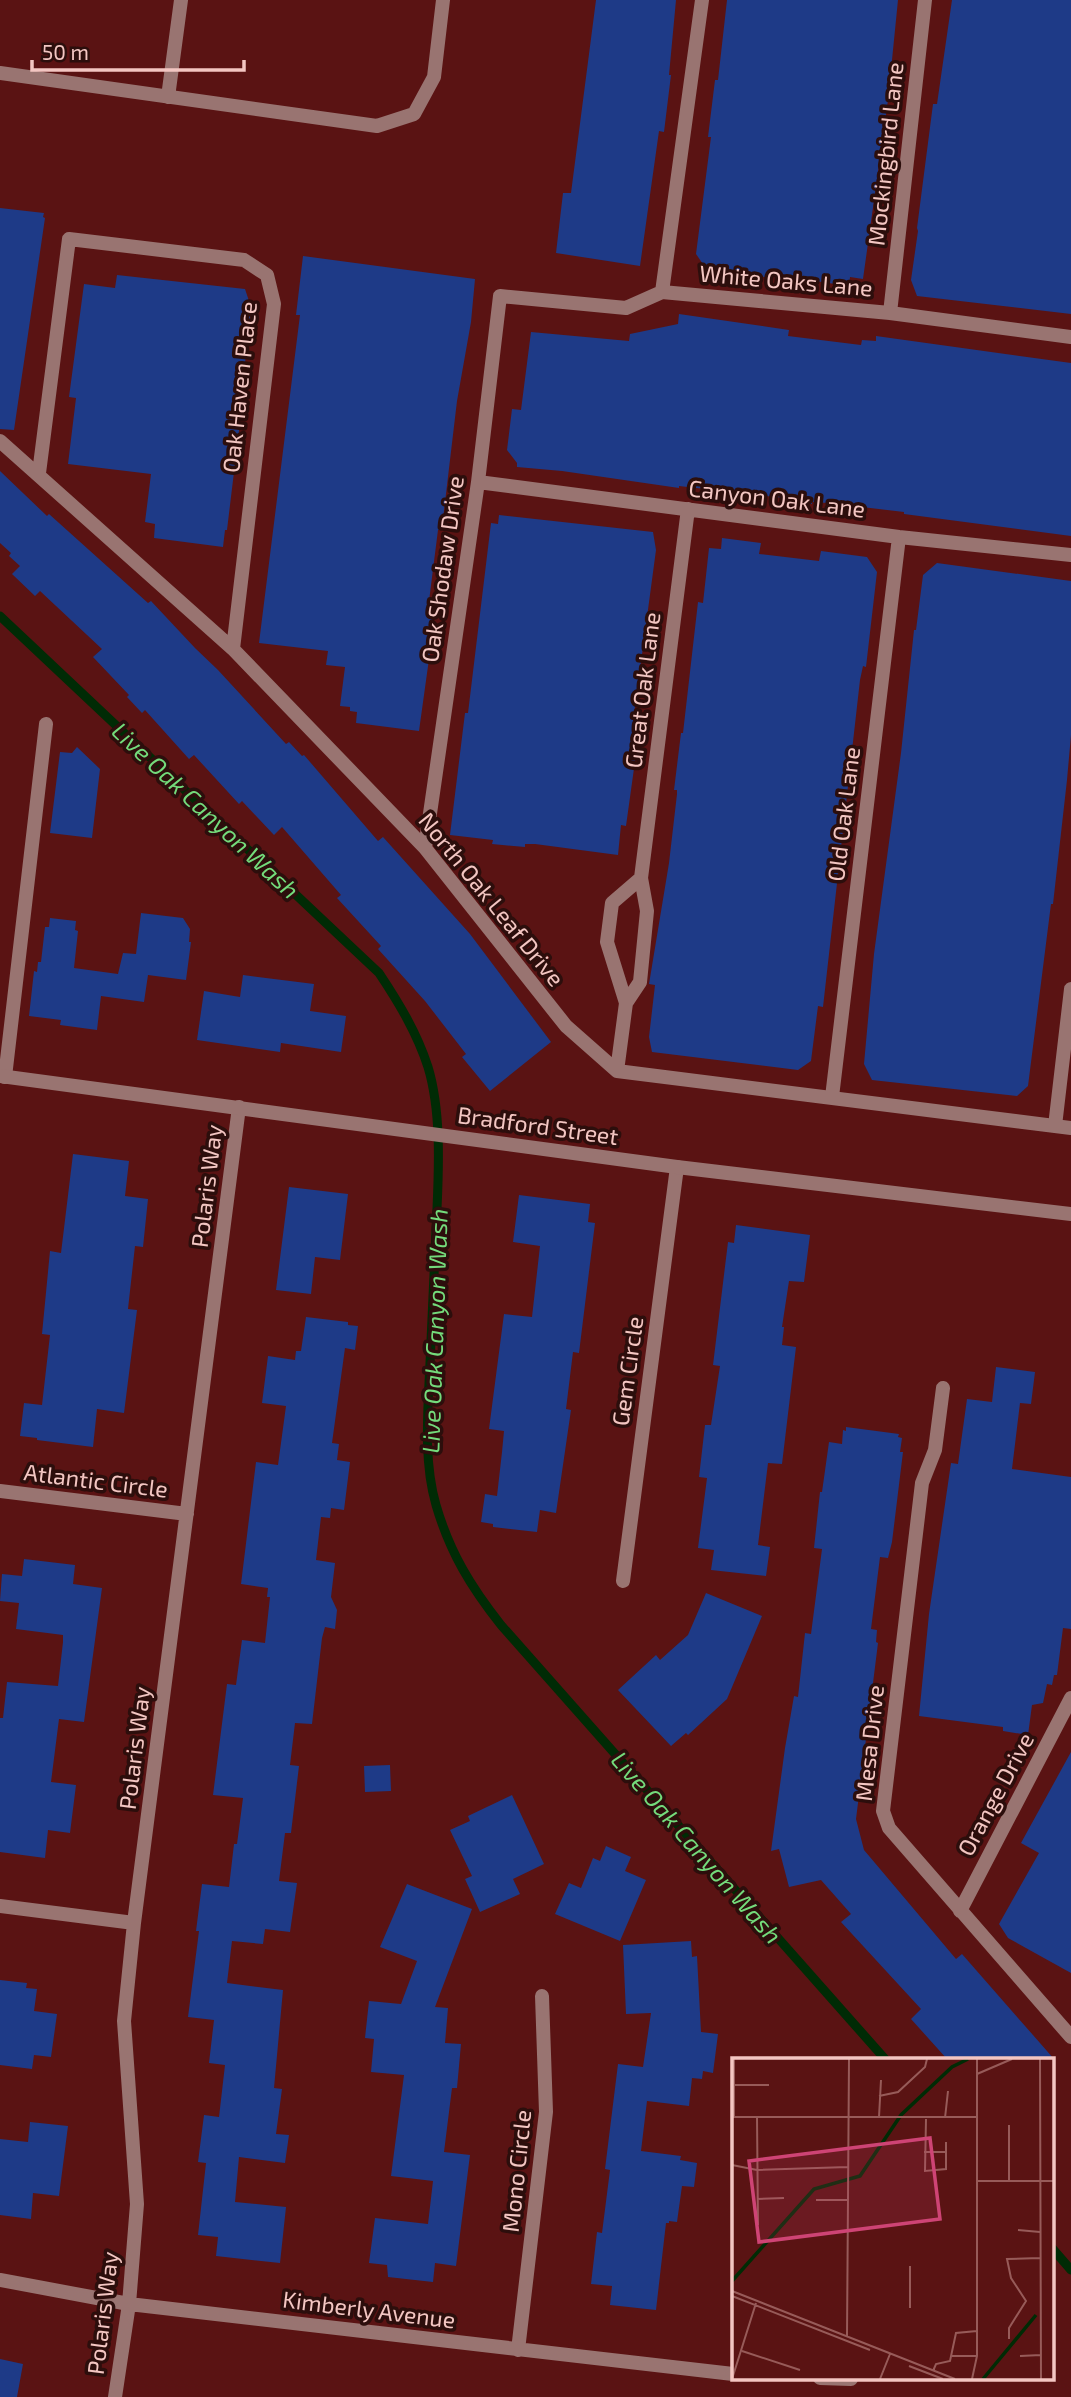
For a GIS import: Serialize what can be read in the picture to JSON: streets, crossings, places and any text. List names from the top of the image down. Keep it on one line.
{"streets":{"street":["Mockingbird Lane","White Oaks Lane","Oak Haven Place","Canyon Oak Lane","Oak Shodaw Drive","Great Oak Lane","Old Oak Lane","North Oak Leaf Drive","Bradford Street","Polaris Way","Gem Circle","Atlantic Circle","Mesa Drive","Orange Drive","Mono Circle","Kimberly Avenue"]},"crossings":[["Mockingbird Lane","White Oaks Lane"],["White Oaks Lane","Oak Shodaw Drive"],["Oak Haven Place","North Oak Leaf Drive"],["Canyon Oak Lane","Oak Shodaw Drive"],["Canyon Oak Lane","Great Oak Lane"],["Canyon Oak Lane","Old Oak Lane"],["Oak Shodaw Drive","North Oak Leaf Drive"],["Great Oak Lane","North Oak Leaf Drive"],["Bradford Street","Polaris Way"],["Bradford Street","Gem Circle"],["Polaris Way","Atlantic Circle"],["Polaris Way","Kimberly Avenue"],["Mesa Drive","Orange Drive"],["Mono Circle","Kimberly Avenue"]],"water":["Live Oak Canyon Wash"],"scale_bar":"50 m"}
